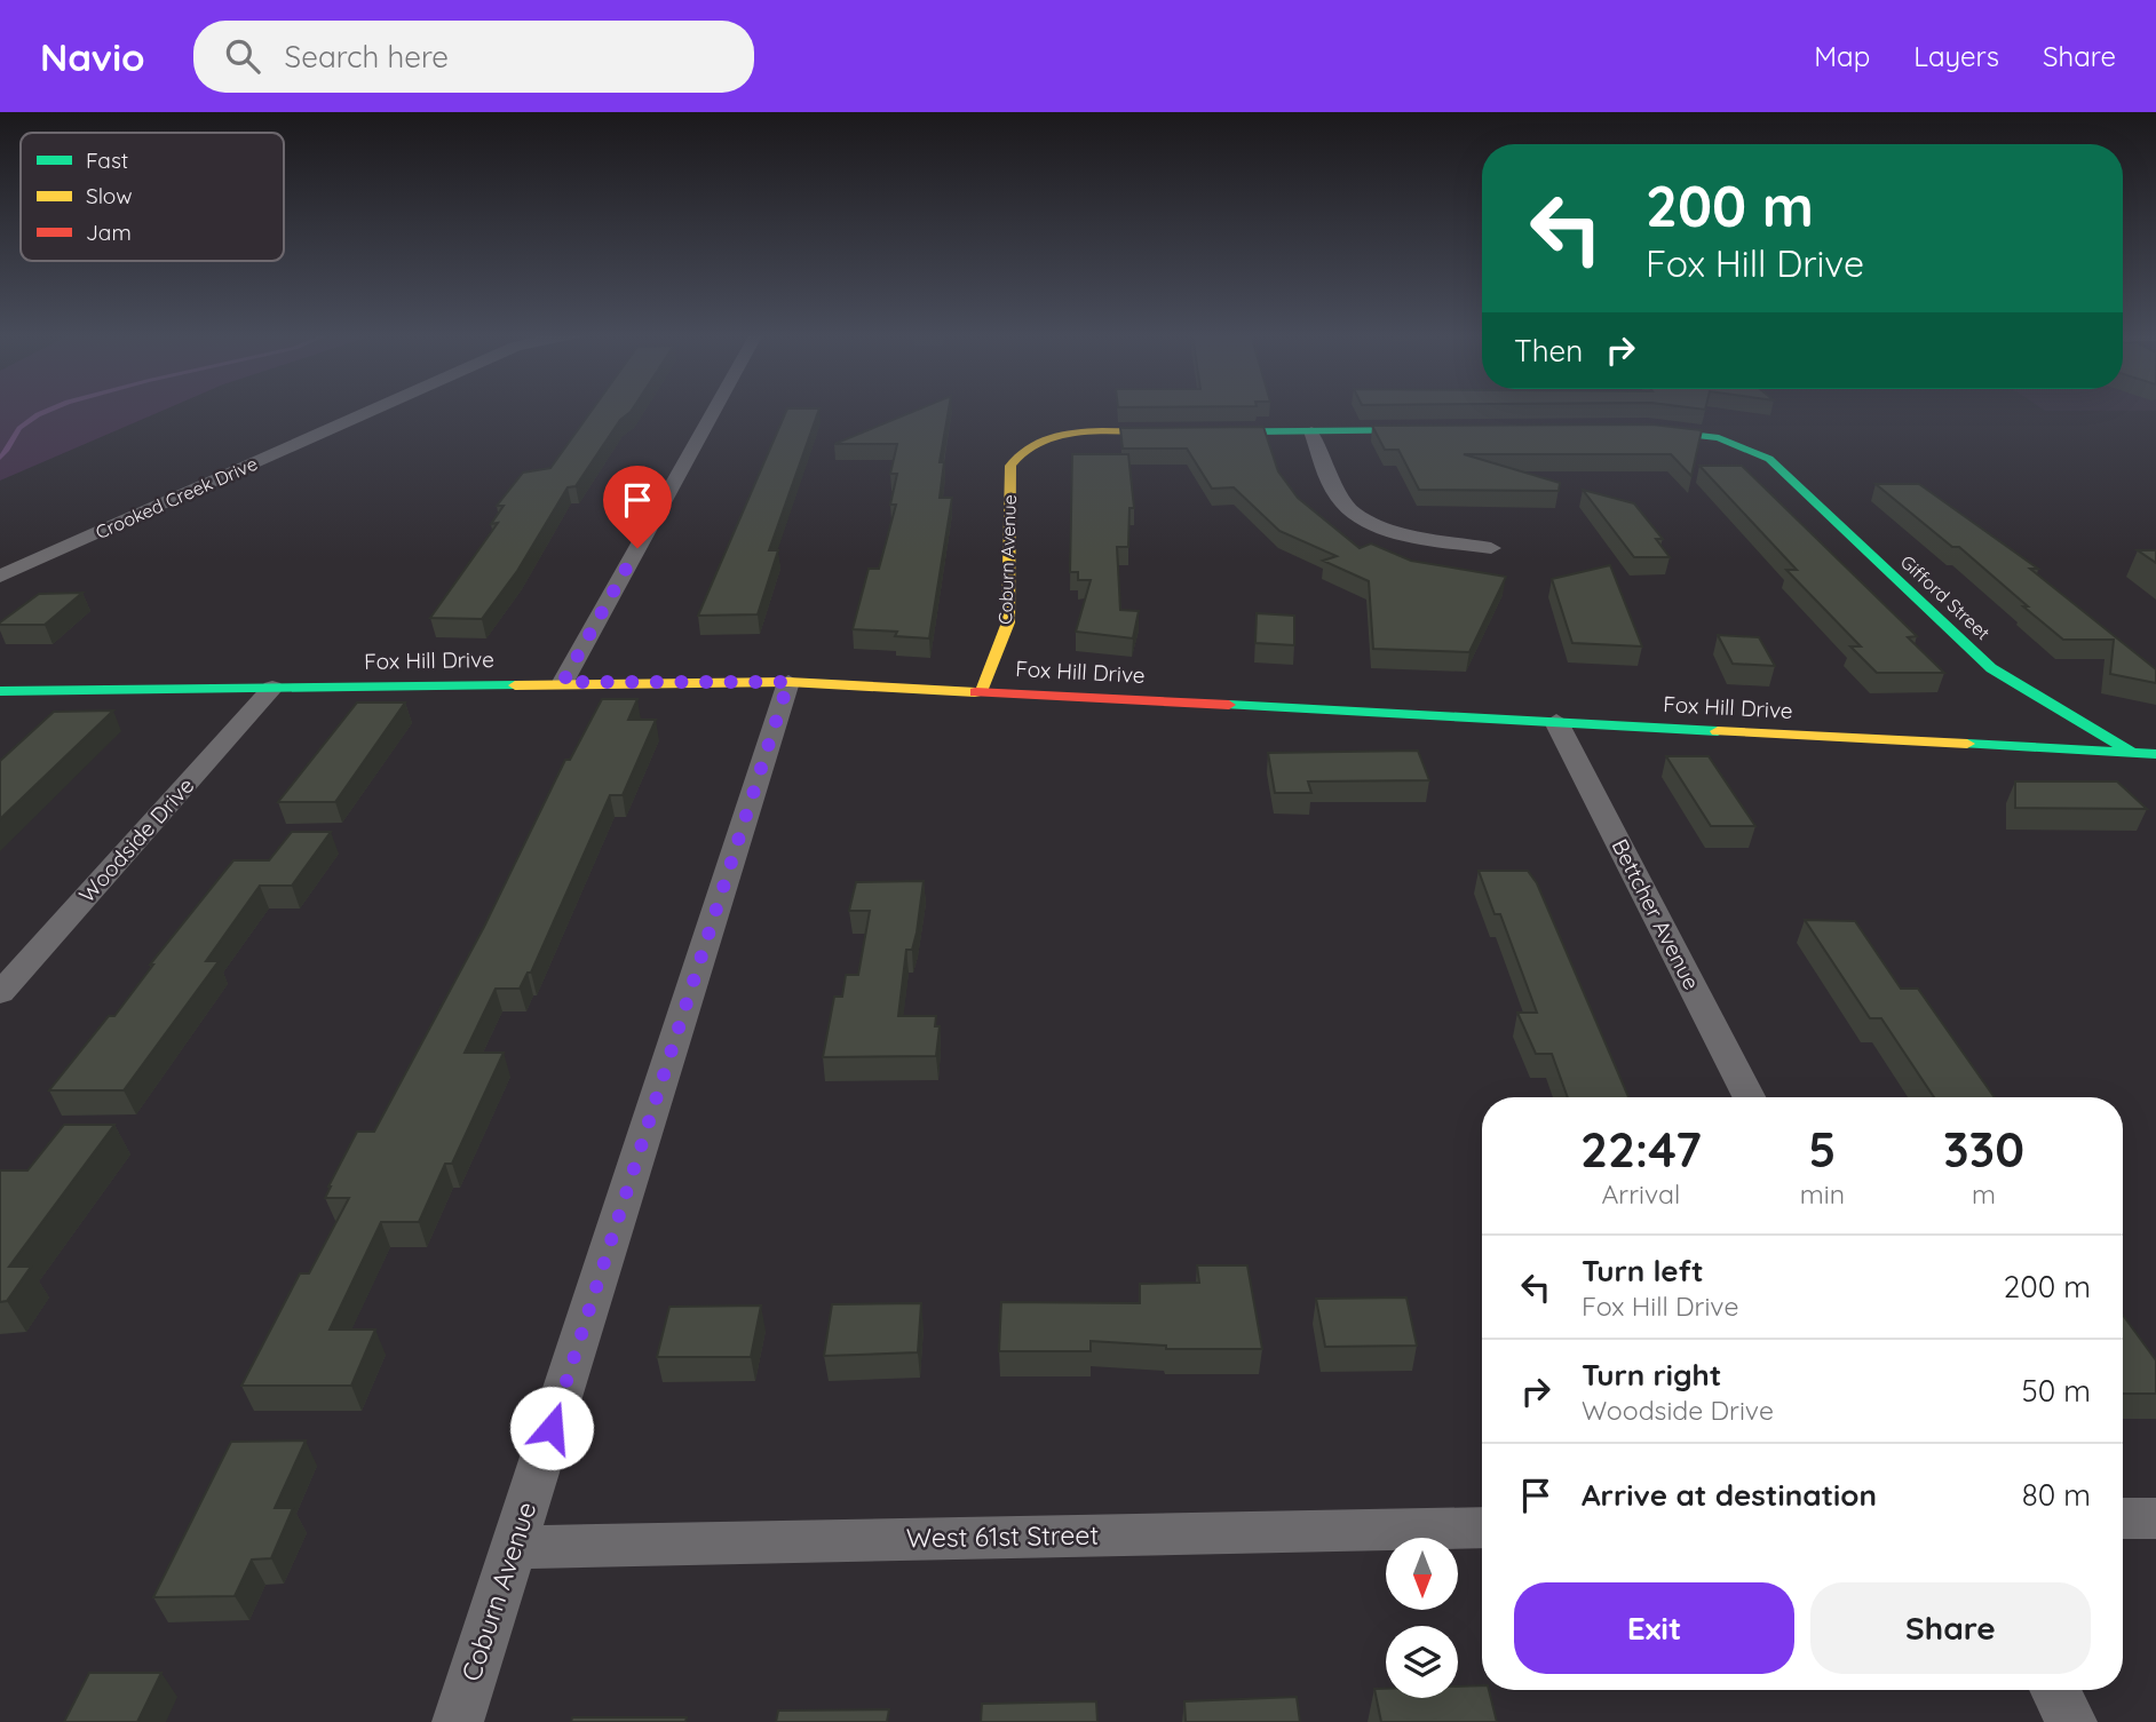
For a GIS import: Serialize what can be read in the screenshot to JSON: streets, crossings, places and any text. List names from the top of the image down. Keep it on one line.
{"streets":{"street":["Crooked Creek Drive","Coburn Avenue","Gifford Street","Fox Hill Drive","Woodside Drive","Bettcher Avenue","West 61st Street"]},"crossings":[["Coburn Avenue","Fox Hill Drive"],["Coburn Avenue","West 61st Street"],["Gifford Street","Fox Hill Drive"],["Fox Hill Drive","Woodside Drive"],["Fox Hill Drive","Bettcher Avenue"]],"legend":["Fast","Slow","Jam"],"north":"bottom","page":{"header":"Navio","search":"Search here","nav":["Map","Layers","Share"],"turn":["200 m","Fox Hill Drive"],"then":"Then","eta":["22:47","Arrival","5","min","330","m"],"list":[{"name":"Turn left","note":"Fox Hill Drive","value":"200 m"},{"name":"Turn right","note":"Woodside Drive","value":"50 m"},{"name":"Arrive at destination","value":"80 m"}],"buttons":["Exit","Share"]}}
